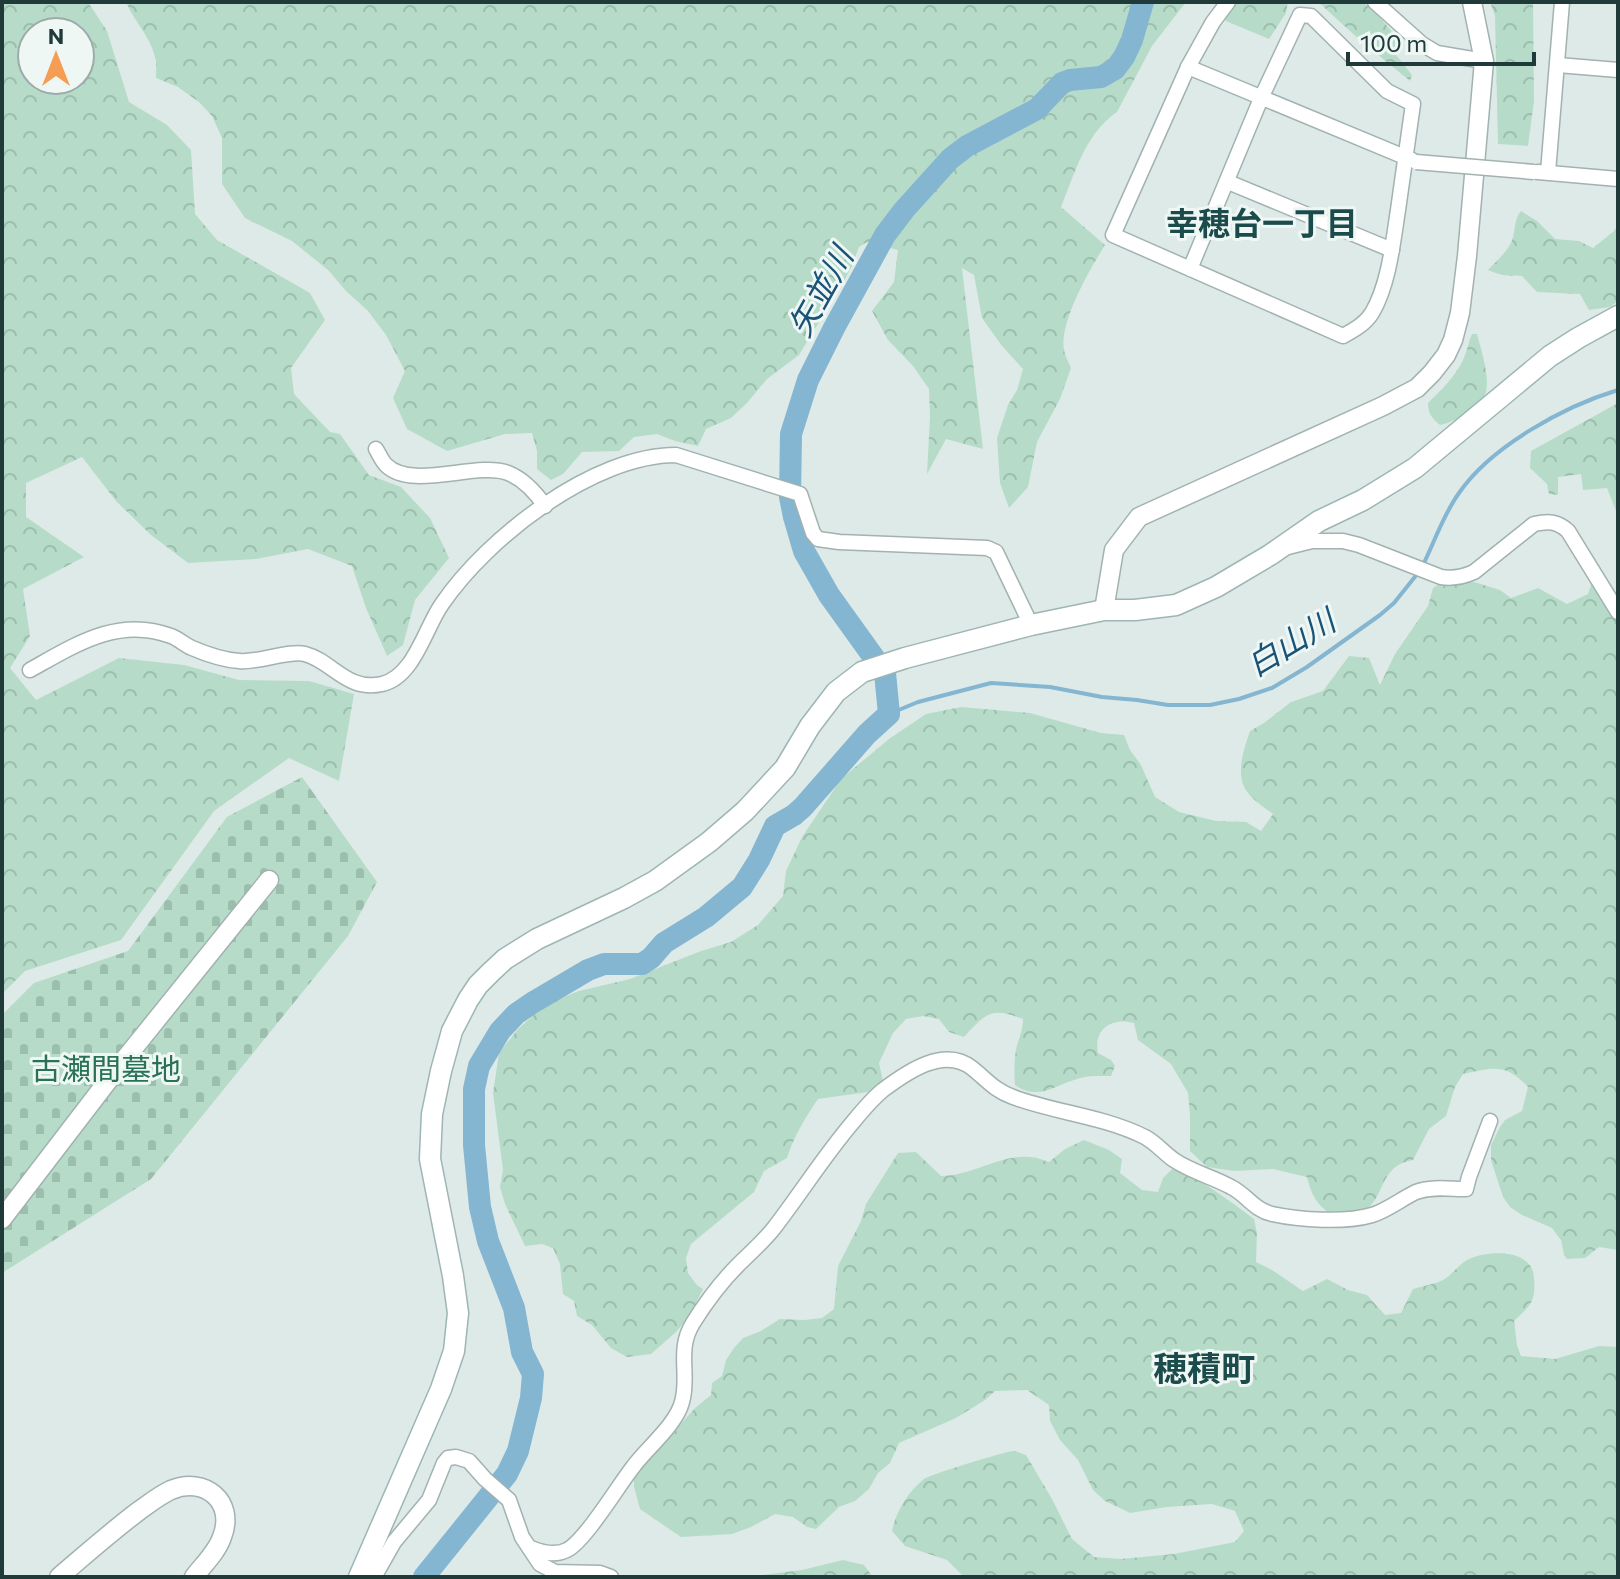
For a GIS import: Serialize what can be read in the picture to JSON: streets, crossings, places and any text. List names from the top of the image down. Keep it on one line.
{"districts":["幸穂台一丁目","穂積町"],"water":["矢並川","白山川"],"parks":["古瀬間墓地"],"scale_bar":"100 m","north":"top"}
